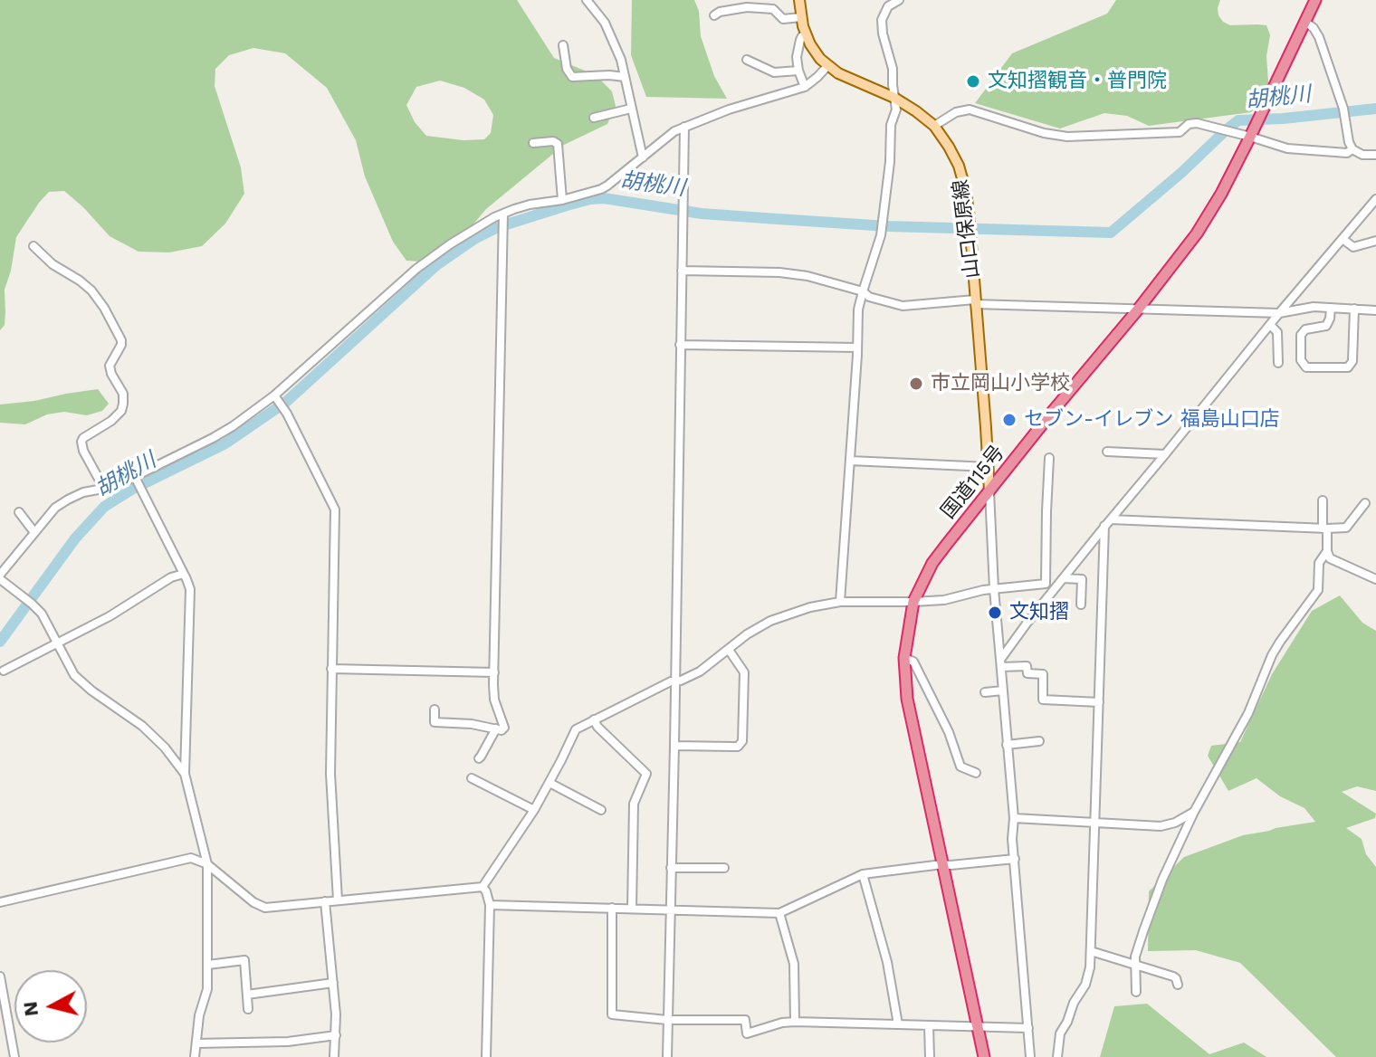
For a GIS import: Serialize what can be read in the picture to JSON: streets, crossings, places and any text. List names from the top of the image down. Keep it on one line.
{"streets":{"highway":["国道115号"],"main road":["山口保原線"]},"crossings":[["山口保原線","国道115号"]],"water":["胡桃川"],"places":["文知摺観音・普門院","市立岡山小学校","セブン-イレブン 福島山口店","文知摺"],"north":"left"}
